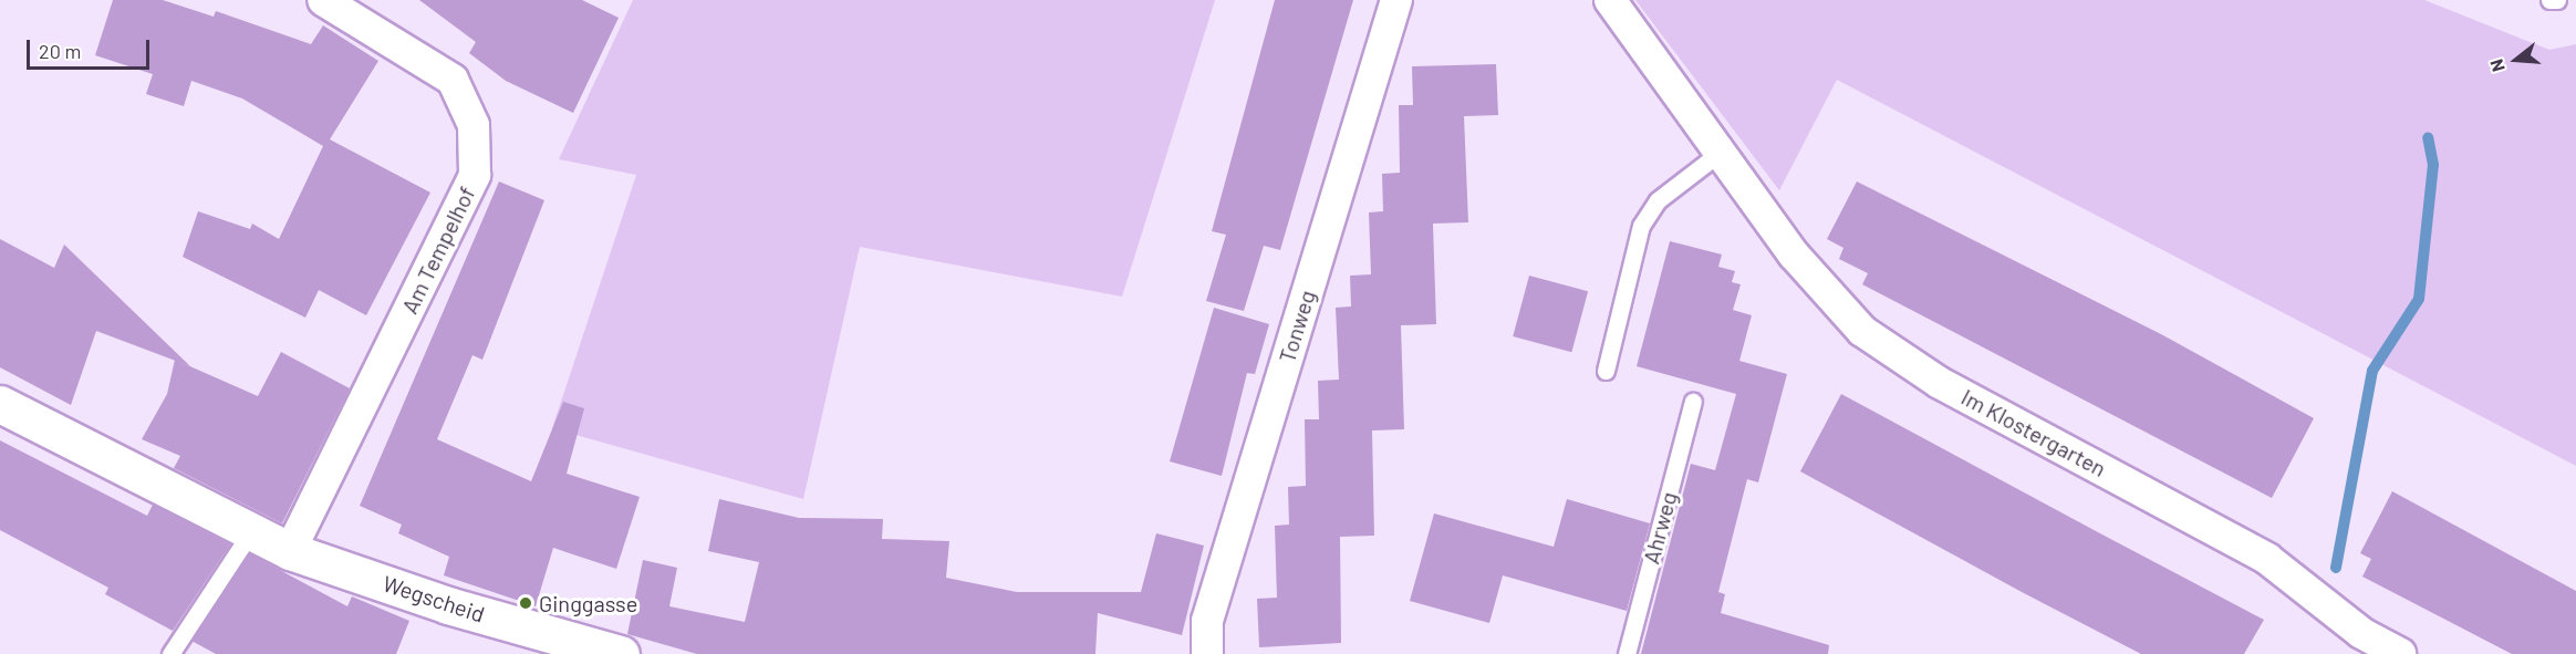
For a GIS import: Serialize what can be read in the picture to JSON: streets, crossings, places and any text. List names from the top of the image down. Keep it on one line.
{"streets":{"street":["Am Tempelhof","Tonweg","Im Klostergarten","Wegscheid"],"lane":["Ahrweg"]},"crossings":[["Am Tempelhof","Wegscheid"]],"places":["Ginggasse"],"scale_bar":"20 m","north":"left"}
